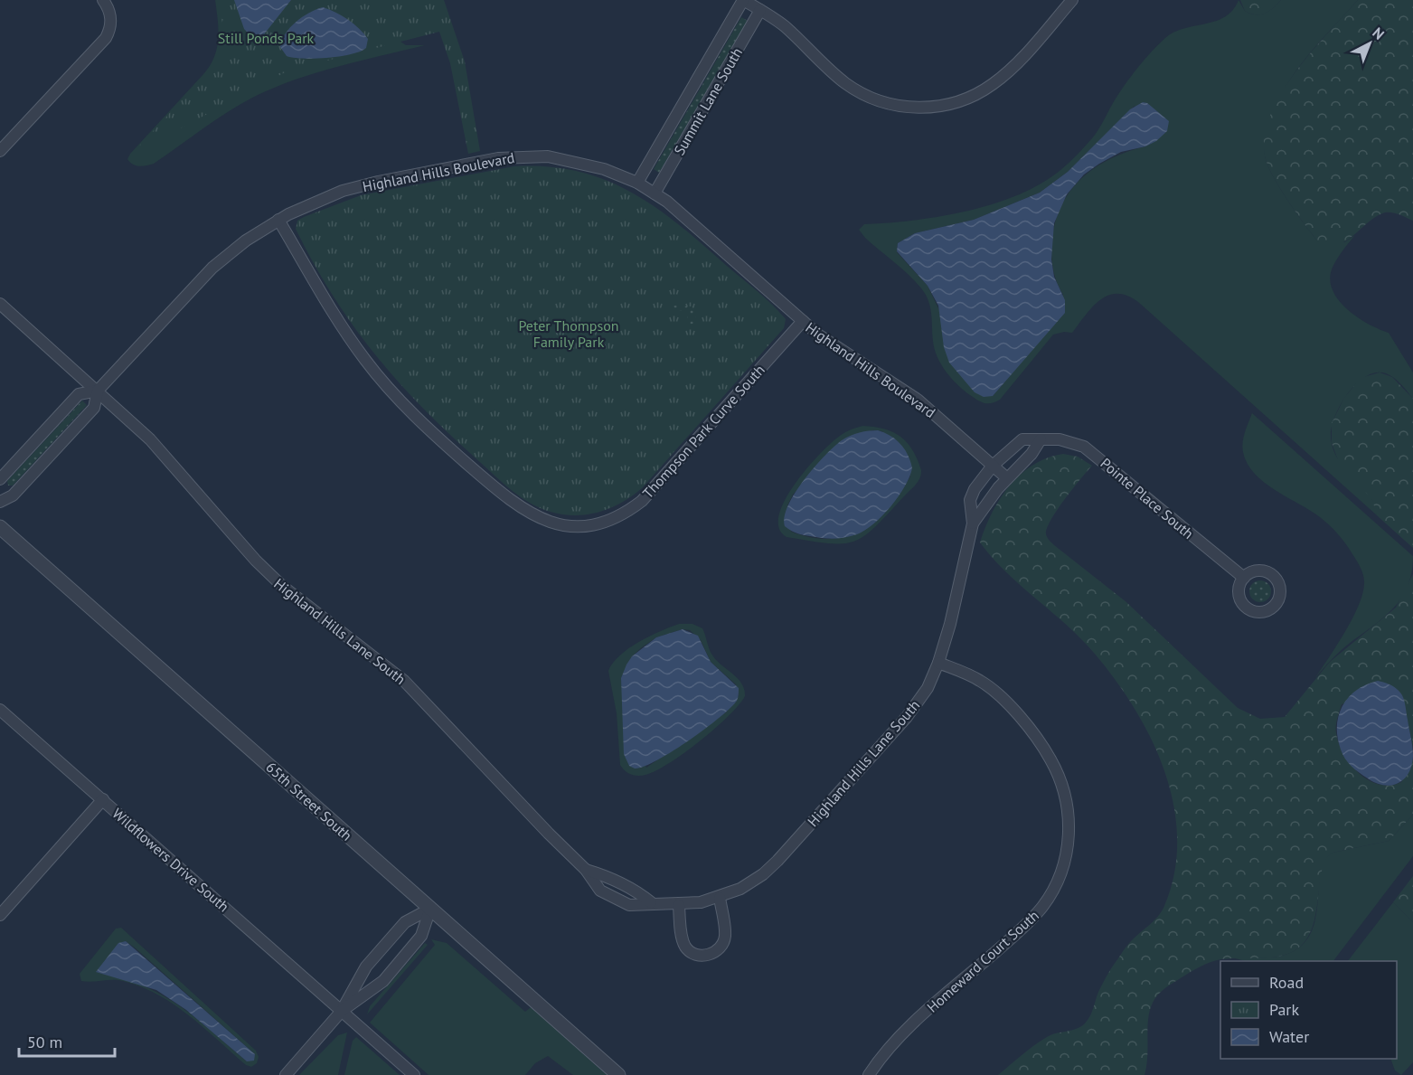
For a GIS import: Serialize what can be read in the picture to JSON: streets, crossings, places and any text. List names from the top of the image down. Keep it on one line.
{"streets":{"street":["Summit Lane South","Highland Hills Boulevard","Thompson Park Curve South","Pointe Place South","Highland Hills Lane South","65th Street South","Wildflowers Drive South","Homeward Court South"]},"crossings":[["Summit Lane South","Highland Hills Boulevard"],["Highland Hills Boulevard","Thompson Park Curve South"],["Highland Hills Boulevard","Pointe Place South"],["Highland Hills Boulevard","Highland Hills Lane South"],["Pointe Place South","Highland Hills Lane South"],["Highland Hills Lane South","Homeward Court South"]],"parks":["Still Ponds Park","Peter Thompson Family Park"],"legend":["Road","Park","Water"],"scale_bar":"50 m","north":"top right"}
